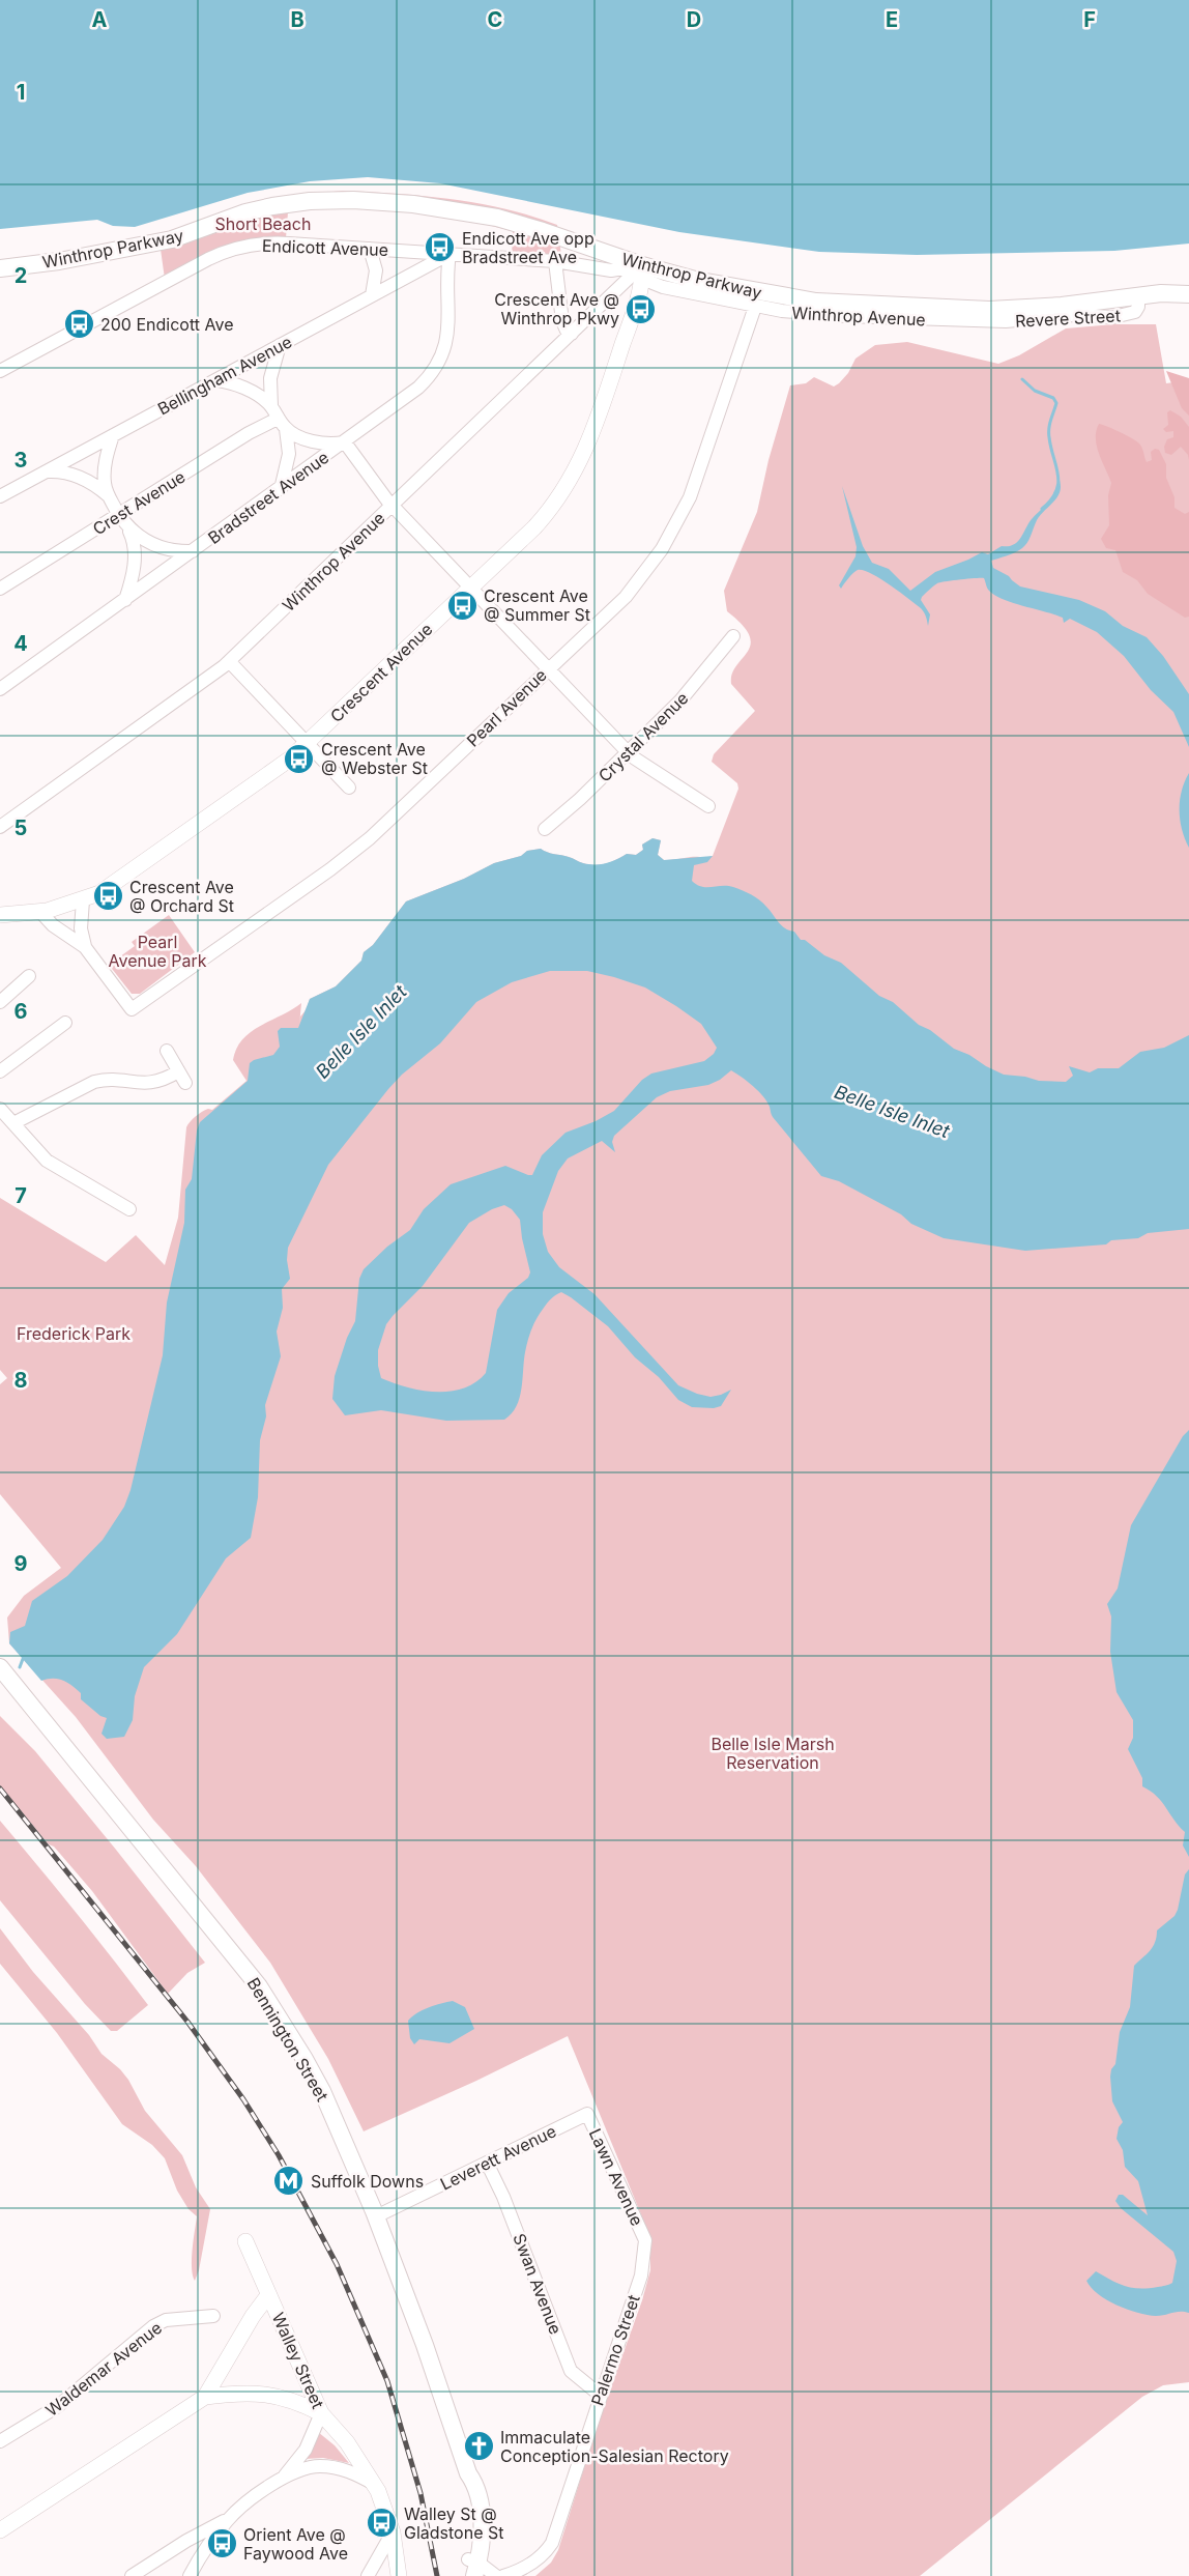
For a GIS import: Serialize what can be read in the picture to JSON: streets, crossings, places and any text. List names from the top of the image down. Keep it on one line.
{"streets":{"main road":["Winthrop Parkway","Revere Street","Bennington Street"],"street":["Endicott Avenue","Winthrop Avenue","Bellingham Avenue","Bradstreet Avenue","Crest Avenue","Crescent Avenue","Pearl Avenue","Crystal Avenue","Leverett Avenue","Lawn Avenue","Swan Avenue","Palermo Street","Walley Street","Waldemar Avenue"]},"crossings":[["Endicott Avenue","Winthrop Parkway"],["Endicott Avenue","Winthrop Avenue"],["Endicott Avenue","Bellingham Avenue"],["Endicott Avenue","Bradstreet Avenue"],["Endicott Avenue","Crescent Avenue"],["Winthrop Parkway","Winthrop Avenue"],["Winthrop Parkway","Revere Street"],["Winthrop Parkway","Crescent Avenue"],["Winthrop Avenue","Revere Street"],["Winthrop Avenue","Crescent Avenue"],["Winthrop Avenue","Pearl Avenue"],["Bellingham Avenue","Bradstreet Avenue"],["Bennington Street","Leverett Avenue"],["Leverett Avenue","Lawn Avenue"],["Leverett Avenue","Swan Avenue"],["Lawn Avenue","Palermo Street"],["Swan Avenue","Palermo Street"]],"water":["Belle Isle Inlet"],"parks":["Short Beach","Pearl Avenue Park","Frederick Park","Belle Isle Marsh Reservation"],"places":{"bus stop":["Endicott Ave opp Bradstreet Ave","Crescent Ave @ Winthrop Pkwy","200 Endicott Ave","Crescent Ave @ Summer St","Crescent Ave @ Webster St","Crescent Ave @ Orchard St","Walley St @ Gladstone St","Orient Ave @ Faywood Ave"],"metro station":["Suffolk Downs"],"church":["Immaculate Conception-Salesian Rectory"]},"grid":{"columns":["A","B","C","D","E","F"],"rows":["1","2","3","4","5","6","7","8","9"]}}
